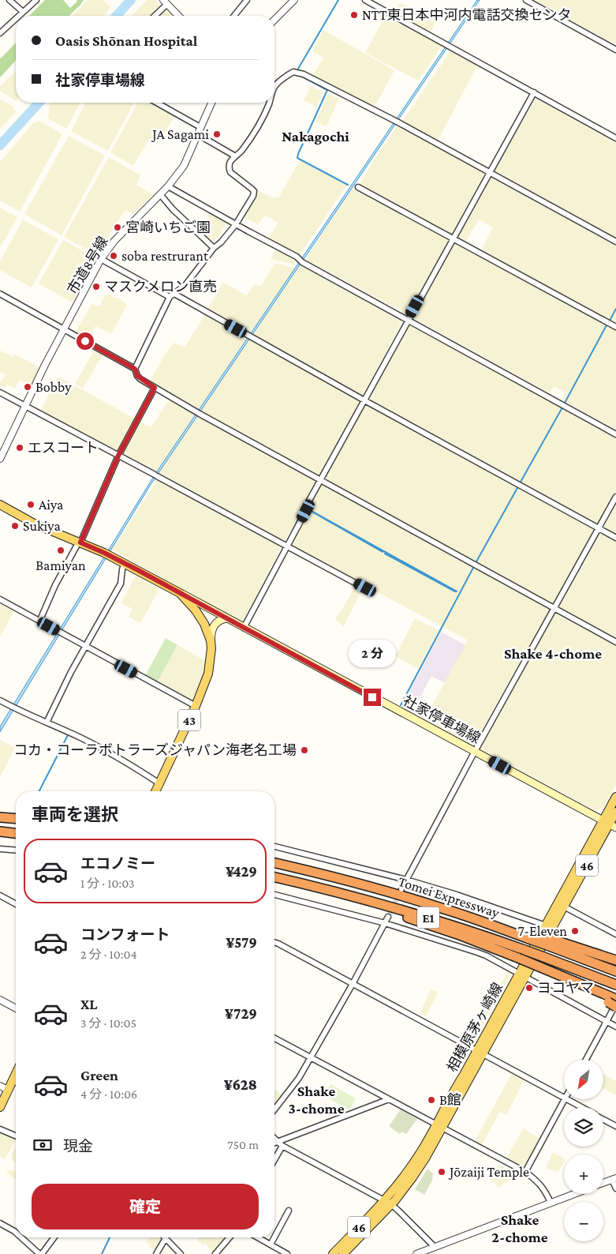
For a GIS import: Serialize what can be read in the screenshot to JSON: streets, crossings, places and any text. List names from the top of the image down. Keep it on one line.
{"streets":{"highway":["Tomei Expressway","E1"],"main road":["社家停車場線","43","46","相模原茅ヶ崎線"],"street":["市道8号線"]},"crossings":[["社家停車場線","43"],["社家停車場線","相模原茅ヶ崎線"]],"districts":["Nakagochi","Shake 4-chome","Shake 3-chome","Shake 2-chome"],"places":["NTT東日本中河内電話交換センタ","JA Sagami","宮崎いちご園","soba restrurant","マスクメロン直売","Bobby","エスコート","Aiya","Sukiya","Bamiyan","コカ・コーラボトラーズジャパン海老名工場","7-Eleven","ヨコヤマ","B館","Jōzaiji Temple"],"north":"bottom left","page":{"banner":["Oasis Shōnan Hospital","社家停車場線"],"bubble":"2 分","heading":"車両を選択","list":[{"name":"エコノミー","note":"1 分 · 10:03","value":"¥429"},{"name":"コンフォート","note":"2 分 · 10:04","value":"¥579"},{"name":"XL","note":"3 分 · 10:05","value":"¥729"},{"name":"Green","note":"4 分 · 10:06","value":"¥628"}],"map_buttons":["+","−"],"pay":["現金","750 m"],"buttons":"確定"}}
